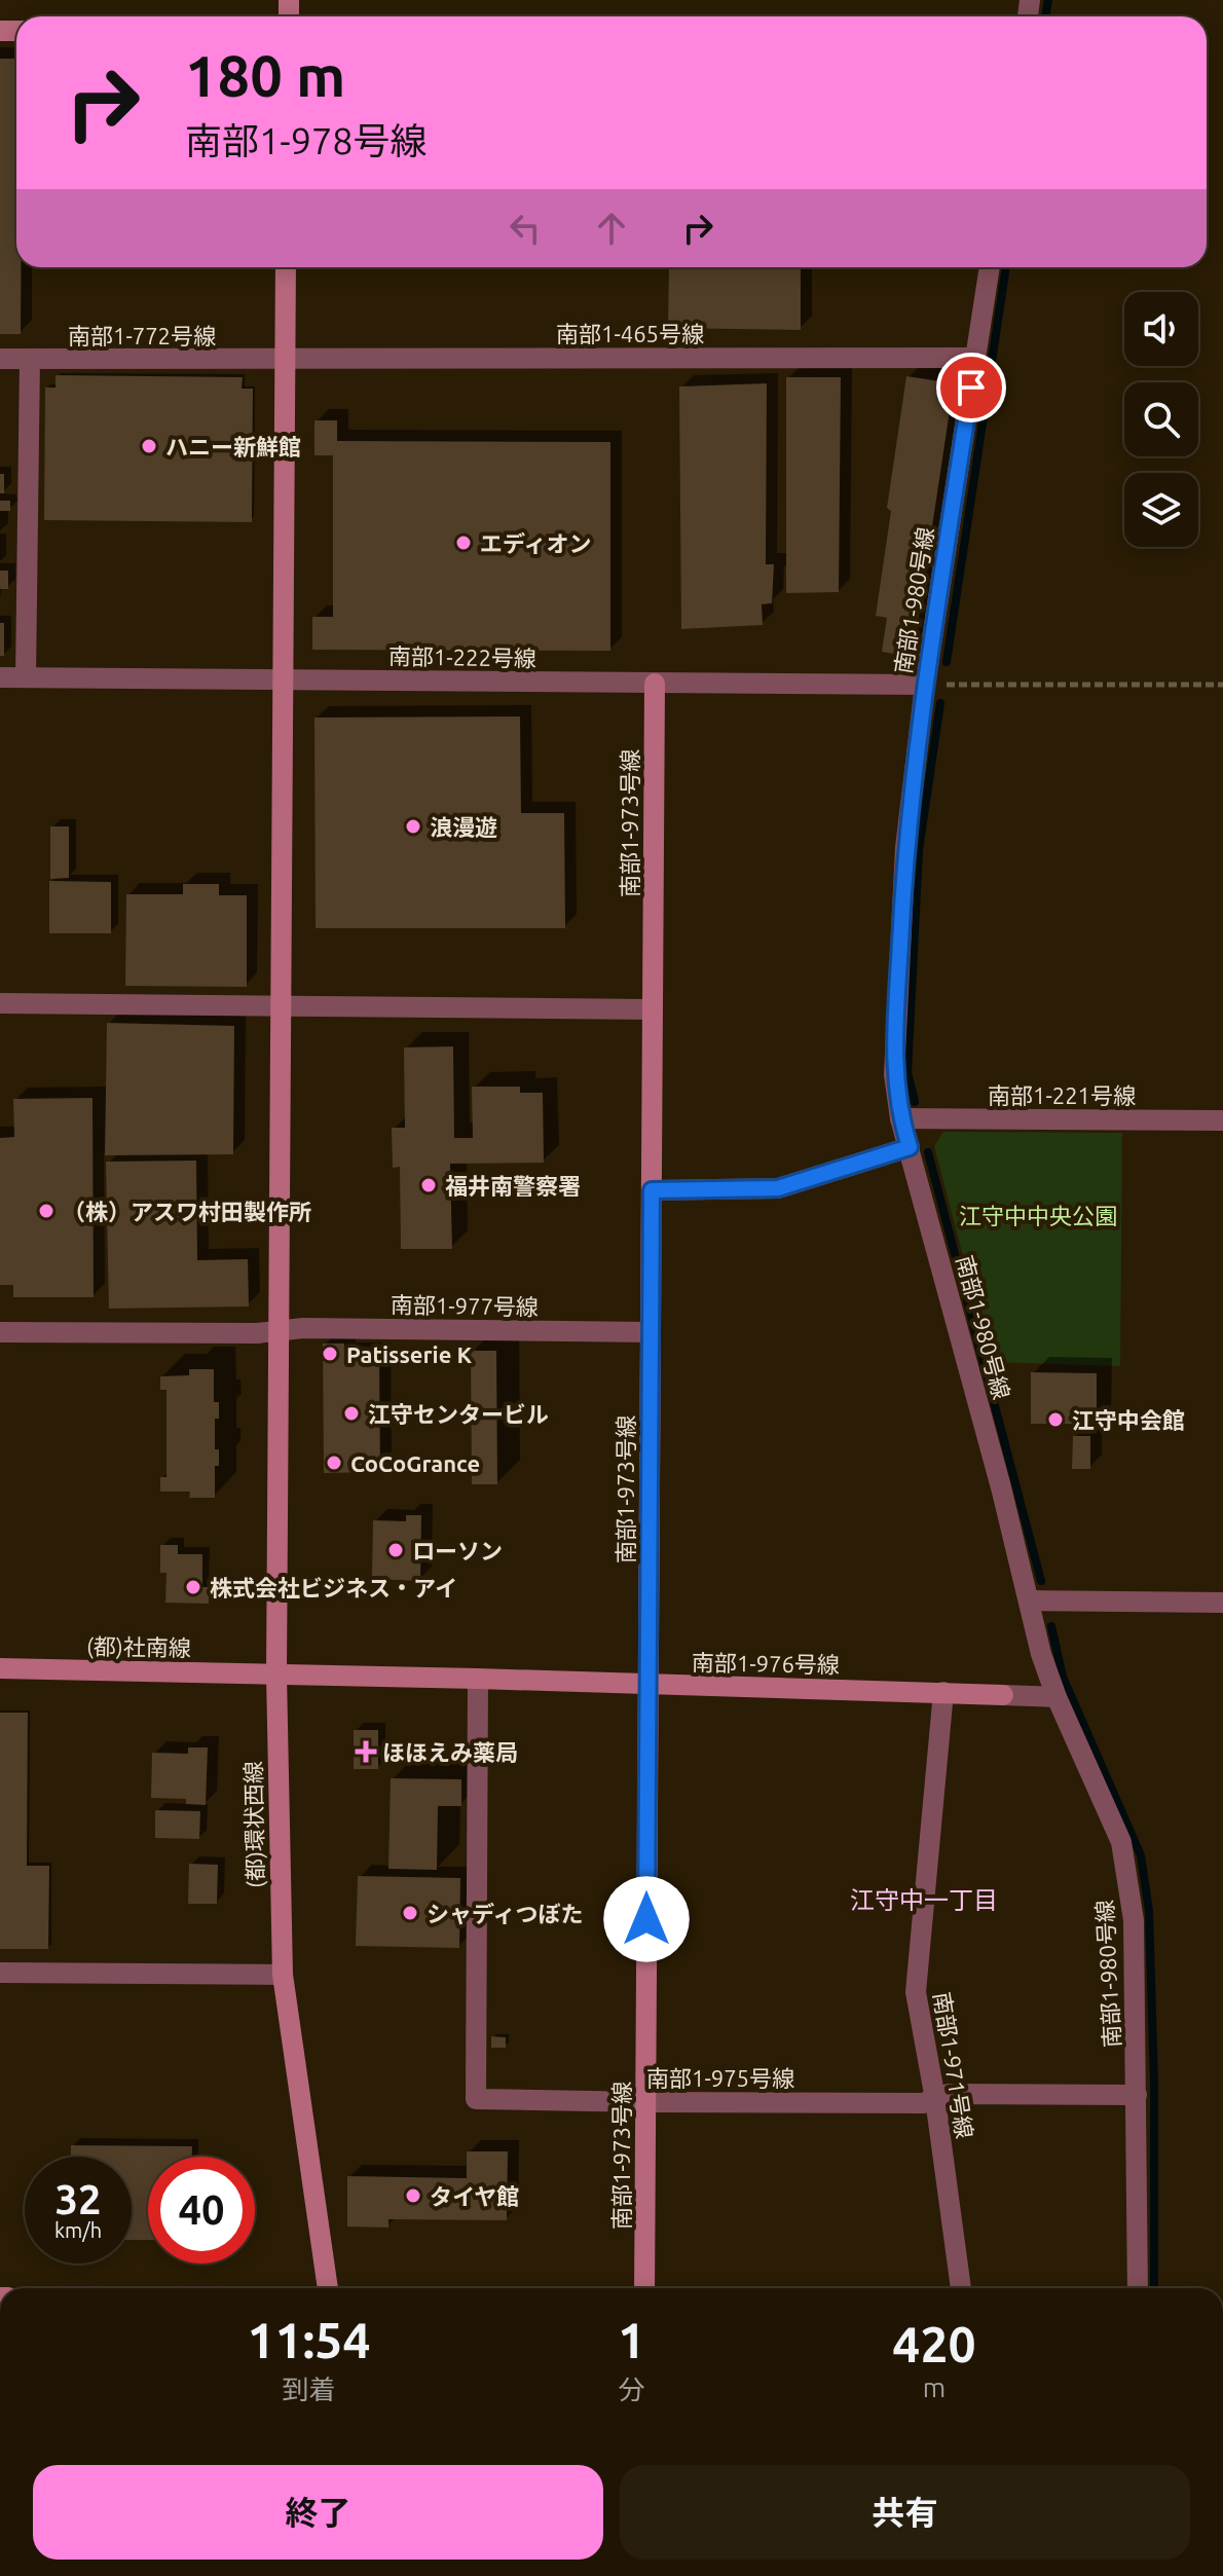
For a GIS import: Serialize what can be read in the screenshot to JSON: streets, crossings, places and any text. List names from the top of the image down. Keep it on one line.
{"streets":{"street":["南部1-465号線","南部1-772号線","南部1-980号線","南部1-222号線","南部1-973号線","南部1-221号線","南部1-977号線","(都)社南線","南部1-976号線","(都)環状西線","南部1-971号線","南部1-975号線"]},"crossings":[["南部1-465号線","南部1-772号線"],["南部1-465号線","南部1-980号線"],["南部1-465号線","(都)環状西線"],["南部1-772号線","(都)環状西線"],["南部1-980号線","南部1-222号線"],["南部1-980号線","南部1-221号線"],["南部1-980号線","南部1-976号線"],["南部1-980号線","南部1-975号線"],["南部1-222号線","南部1-973号線"],["南部1-222号線","(都)環状西線"],["南部1-973号線","南部1-977号線"],["南部1-973号線","南部1-976号線"],["南部1-973号線","南部1-975号線"],["南部1-977号線","(都)環状西線"],["(都)社南線","南部1-976号線"],["(都)社南線","(都)環状西線"],["南部1-976号線","(都)環状西線"],["南部1-976号線","南部1-971号線"],["南部1-976号線","南部1-975号線"],["南部1-971号線","南部1-975号線"]],"districts":["江守中一丁目"],"parks":["江守中中央公園"],"places":{"other":["ハニー新鮮館","エディオン","浪漫遊","福井南警察署","（株）アスワ村田製作所","Patisserie K","江守センタービル","江守中会館","CoCoGrance","ローソン","株式会社ビジネス・アイ","シャディつぼた","タイヤ館"],"health":["ほほえみ薬局"]},"page":{"turn":["180 m","南部1-978号線"],"speed":"32 km/h","limit":"40","eta":["11:54","到着","1","分","420","m"],"buttons":["終了","共有"]}}
